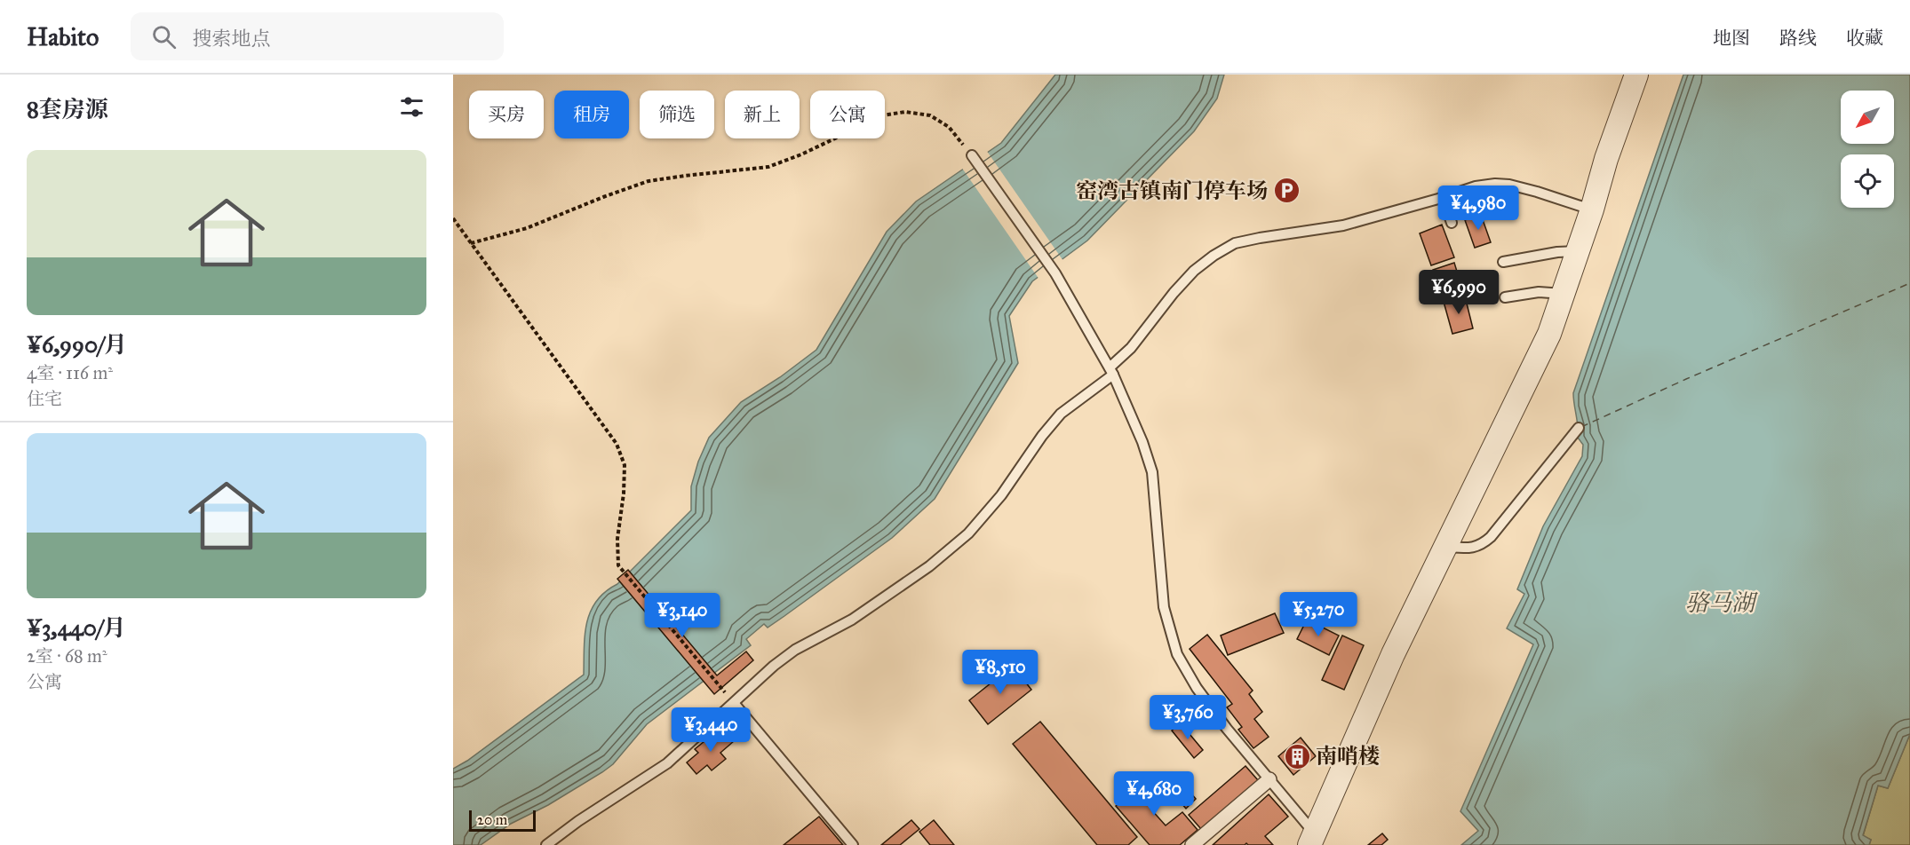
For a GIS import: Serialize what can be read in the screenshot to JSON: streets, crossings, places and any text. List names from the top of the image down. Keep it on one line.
{"water":["骆马湖"],"places":{"parking":["窑湾古镇南门停车场"],"building":["南哨楼"]},"scale_bar":"20 m","north":"bottom left","page":{"header":"Habito","search":"搜索地点","nav":["地图","路线","收藏"],"heading":"8套房源","chip":["买房","租房","筛选","新上","公寓"],"list":[{"name":"¥6,990/月","note":"4室 · 116 m² · 住宅"},{"name":"¥3,440/月","note":"2室 · 68 m² · 公寓"}],"price":["¥4,980","¥6,990","¥5,270","¥3,140","¥8,510","¥3,760","¥3,440","¥4,680"],"scale":"20 m"}}
